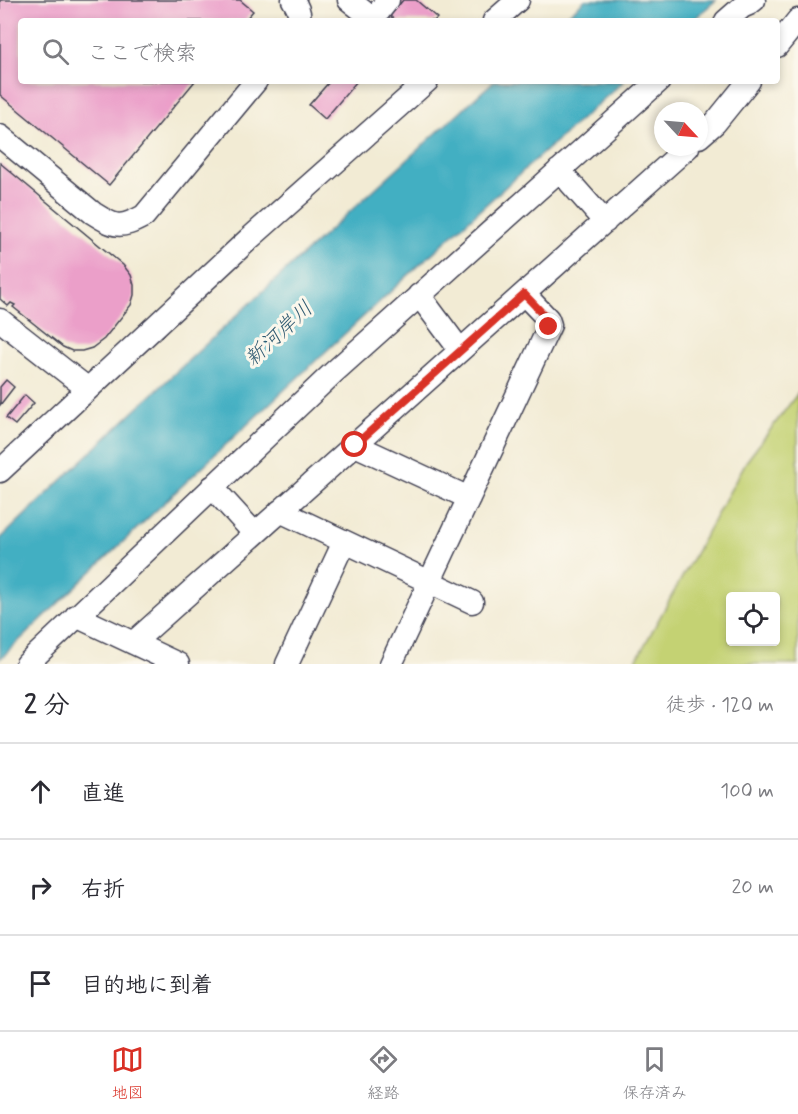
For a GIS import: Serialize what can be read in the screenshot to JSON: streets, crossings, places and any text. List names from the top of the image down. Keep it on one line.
{"water":["新河岸川"],"north":"bottom right","page":{"search":"ここで検索","heading":["2 分","徒歩 · 120 m"],"list":[["直進","100 m"],["右折","20 m"],"目的地に到着"],"nav":["地図","経路","保存済み"]}}
